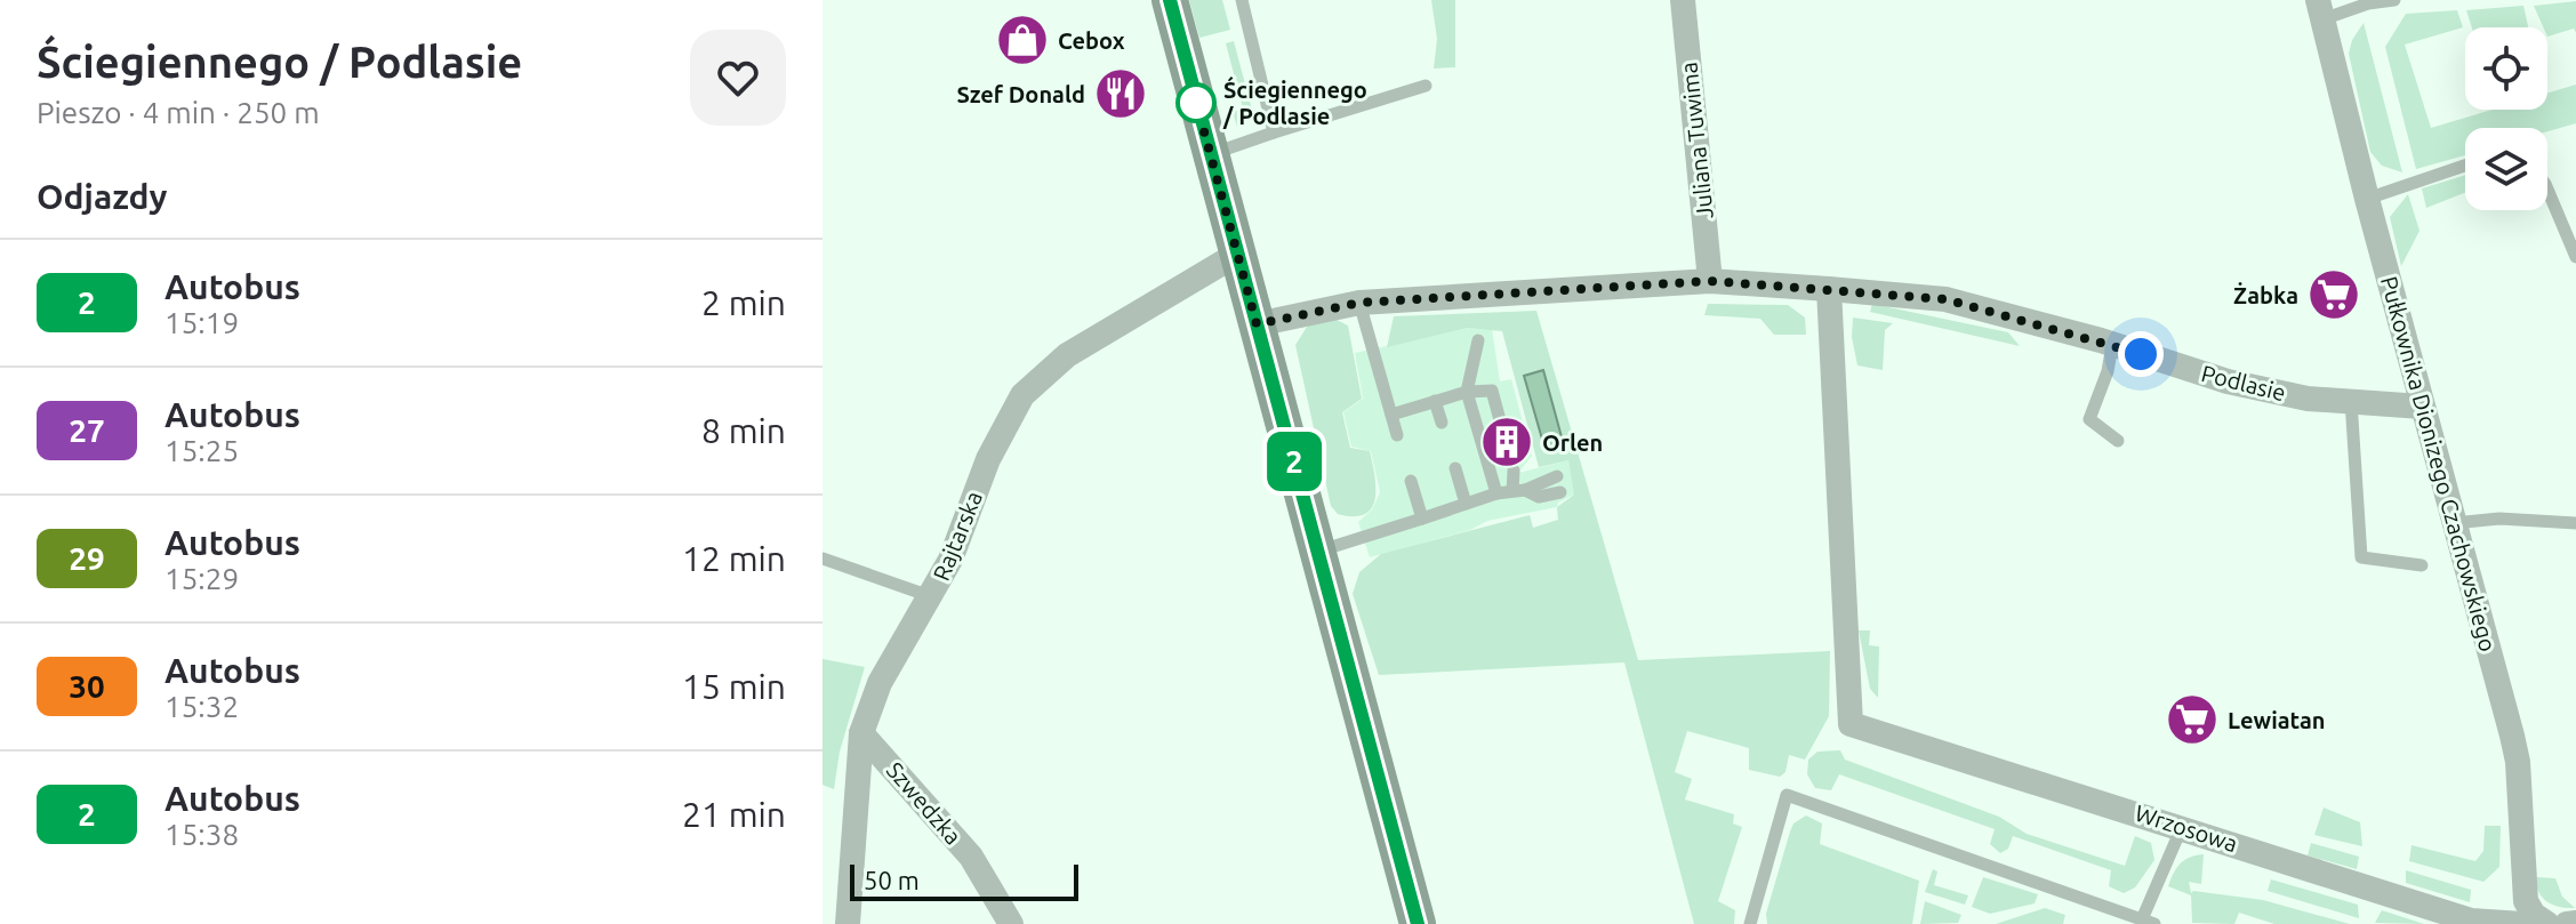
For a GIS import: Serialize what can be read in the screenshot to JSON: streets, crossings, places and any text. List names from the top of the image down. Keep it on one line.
{"streets":{"street":["Juliana Tuwima","Podlasie","Pułkownika Dionizego Czachowskiego","Rajtarska","Szwedzka","Wrzosowa"]},"crossings":[["Juliana Tuwima","Podlasie"],["Podlasie","Pułkownika Dionizego Czachowskiego"],["Podlasie","Wrzosowa"],["Rajtarska","Szwedzka"]],"places":{"shop":["Cebox"],"restaurant":["Szef Donald"],"other":["Ściegiennego / Podlasie"],"supermarket":["Żabka","Lewiatan"],"building":["Orlen"]},"lines":["bus line 2"],"scale_bar":"50 m","page":{"heading":[["Ściegiennego / Podlasie","Pieszo · 4 min · 250 m"],"Odjazdy"],"on_map":"2","list":[{"mark":"2","name":"Autobus","note":"15:19","value":"2 min"},{"mark":"27","name":"Autobus","note":"15:25","value":"8 min"},{"mark":"29","name":"Autobus","note":"15:29","value":"12 min"},{"mark":"30","name":"Autobus","note":"15:32","value":"15 min"},{"mark":"2","name":"Autobus","note":"15:38","value":"21 min"}],"scale":"50 m"}}
